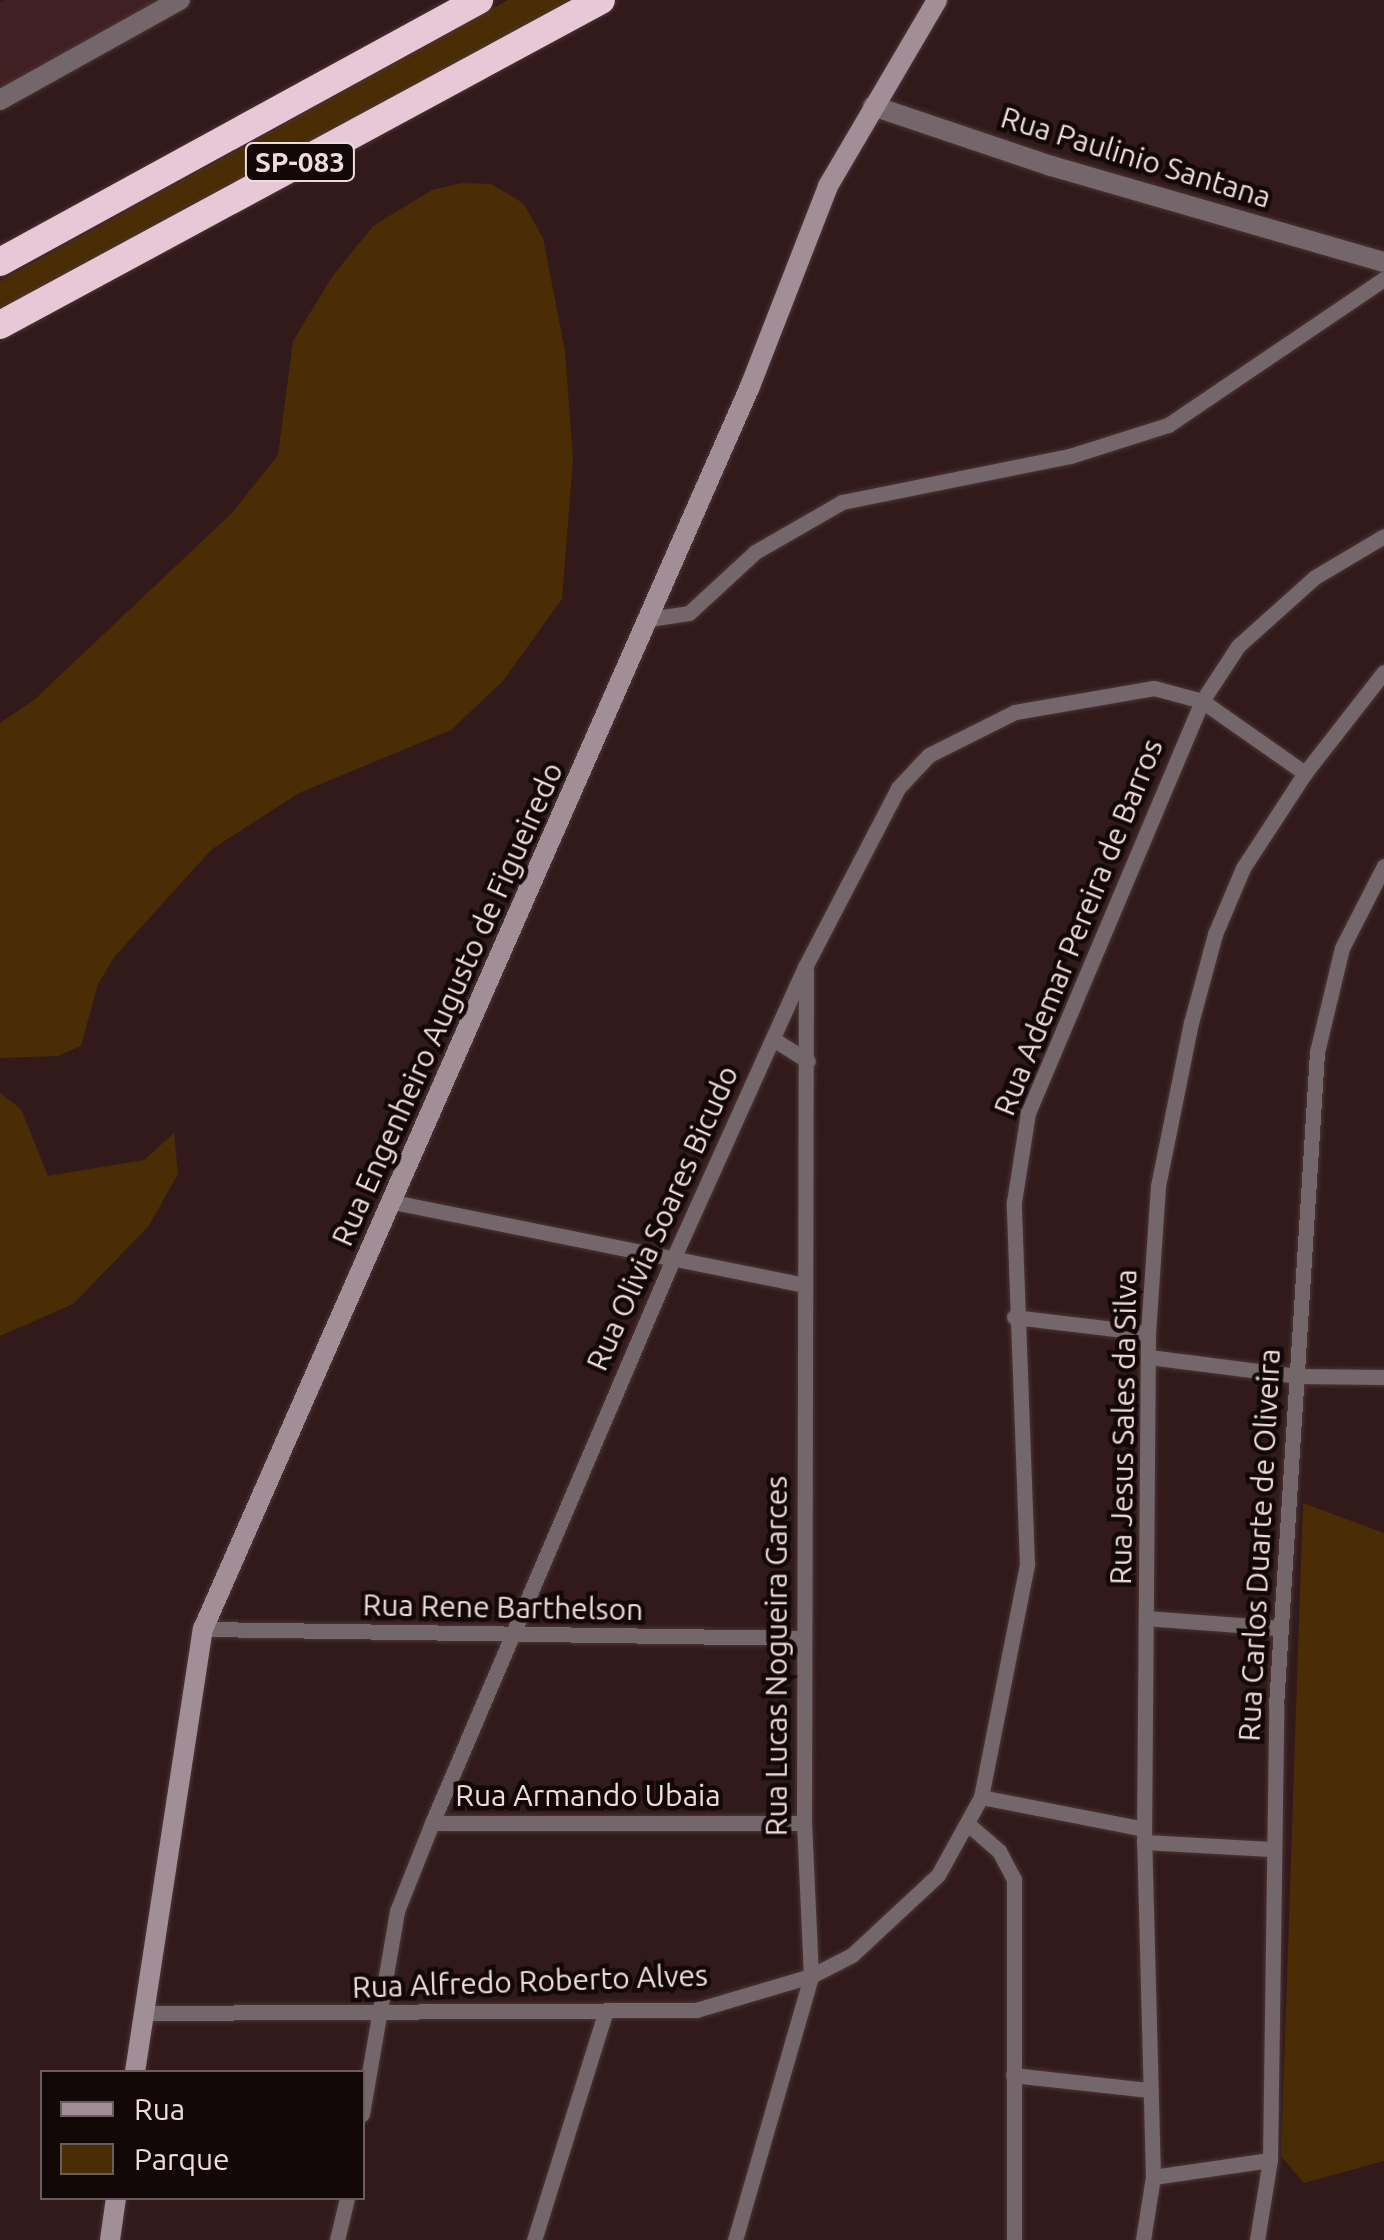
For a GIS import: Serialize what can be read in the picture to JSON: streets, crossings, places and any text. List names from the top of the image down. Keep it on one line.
{"streets":{"highway":["SP-083"],"main road":["Rua Engenheiro Augusto de Figueiredo"],"street":["Rua Paulinio Santana","Rua Ademar Pereira de Barros","Rua Olivia Soares Bicudo","Rua Jesus Sales da Silva","Rua Carlos Duarte de Oliveira","Rua Rene Barthelson","Rua Lucas Nogueira Garces","Rua Armando Ubaia","Rua Alfredo Roberto Alves"]},"crossings":[["Rua Paulinio Santana","Rua Engenheiro Augusto de Figueiredo"],["Rua Ademar Pereira de Barros","Rua Olivia Soares Bicudo"],["Rua Ademar Pereira de Barros","Rua Alfredo Roberto Alves"],["Rua Engenheiro Augusto de Figueiredo","Rua Rene Barthelson"],["Rua Engenheiro Augusto de Figueiredo","Rua Alfredo Roberto Alves"],["Rua Olivia Soares Bicudo","Rua Jesus Sales da Silva"],["Rua Olivia Soares Bicudo","Rua Rene Barthelson"],["Rua Olivia Soares Bicudo","Rua Lucas Nogueira Garces"],["Rua Olivia Soares Bicudo","Rua Armando Ubaia"],["Rua Olivia Soares Bicudo","Rua Alfredo Roberto Alves"],["Rua Rene Barthelson","Rua Lucas Nogueira Garces"],["Rua Lucas Nogueira Garces","Rua Armando Ubaia"],["Rua Lucas Nogueira Garces","Rua Alfredo Roberto Alves"]],"legend":["Rua","Parque"]}
